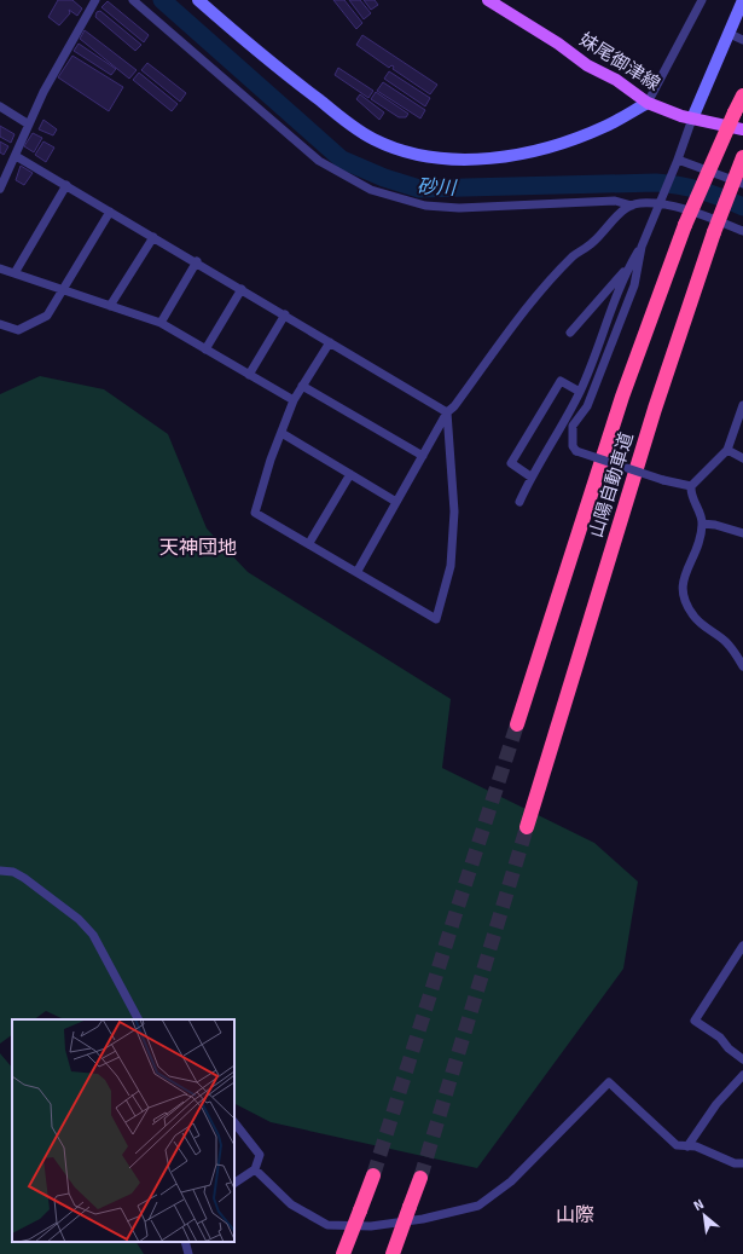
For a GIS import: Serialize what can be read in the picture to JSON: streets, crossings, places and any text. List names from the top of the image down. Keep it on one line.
{"streets":{"highway":["山陽自動車道"],"main road":["妹尾御津線"]},"districts":["天神団地","山際"],"water":["砂川"],"north":"top left"}
